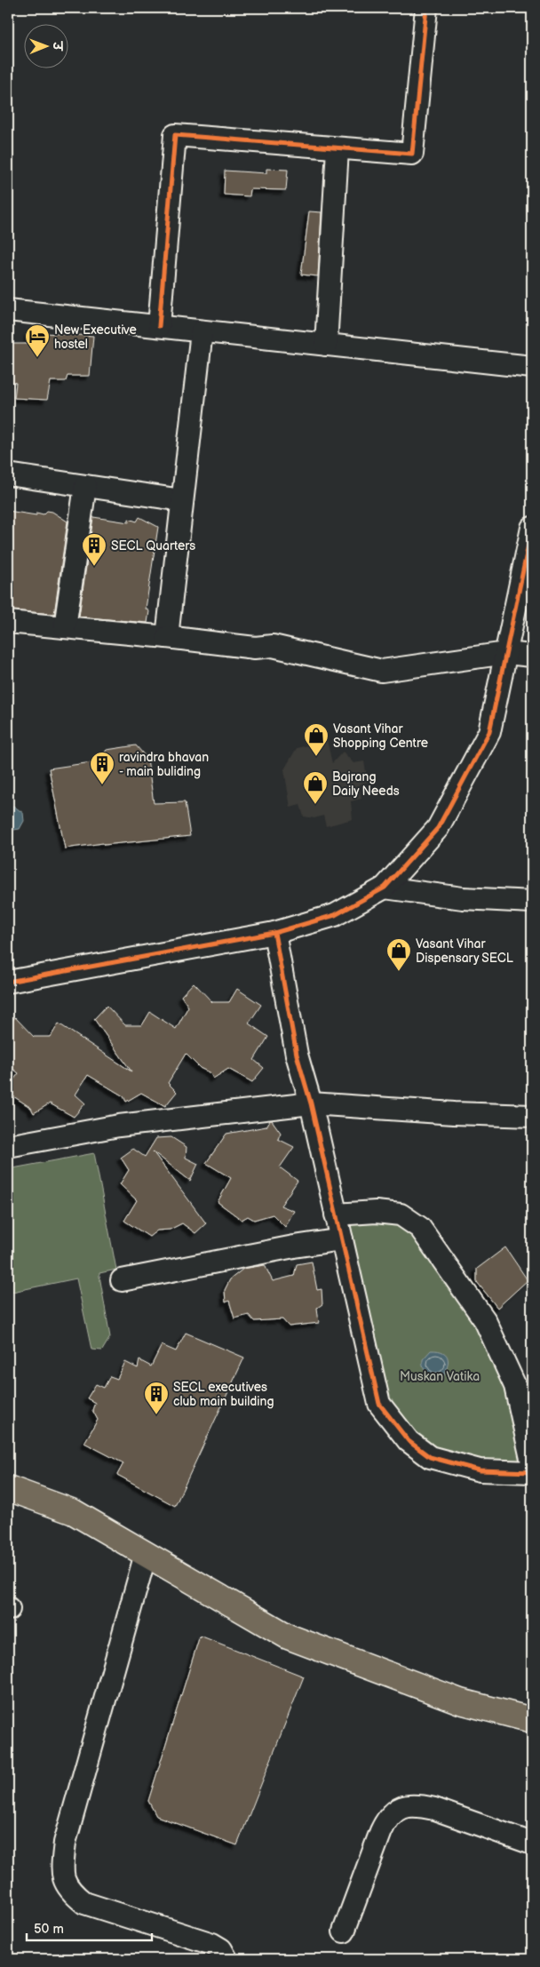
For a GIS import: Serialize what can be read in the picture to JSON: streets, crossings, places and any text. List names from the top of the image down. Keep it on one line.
{"parks":["Muskan Vatika"],"places":{"hotel":["New Executive hostel"],"building":["SECL Quarters","ravindra bhavan - main buliding","SECL executives club main building"],"shop":["Vasant Vihar Shopping Centre","Bajrang Daily Needs","Vasant Vihar Dispensary SECL"]},"scale_bar":"50 m","north":"right"}
